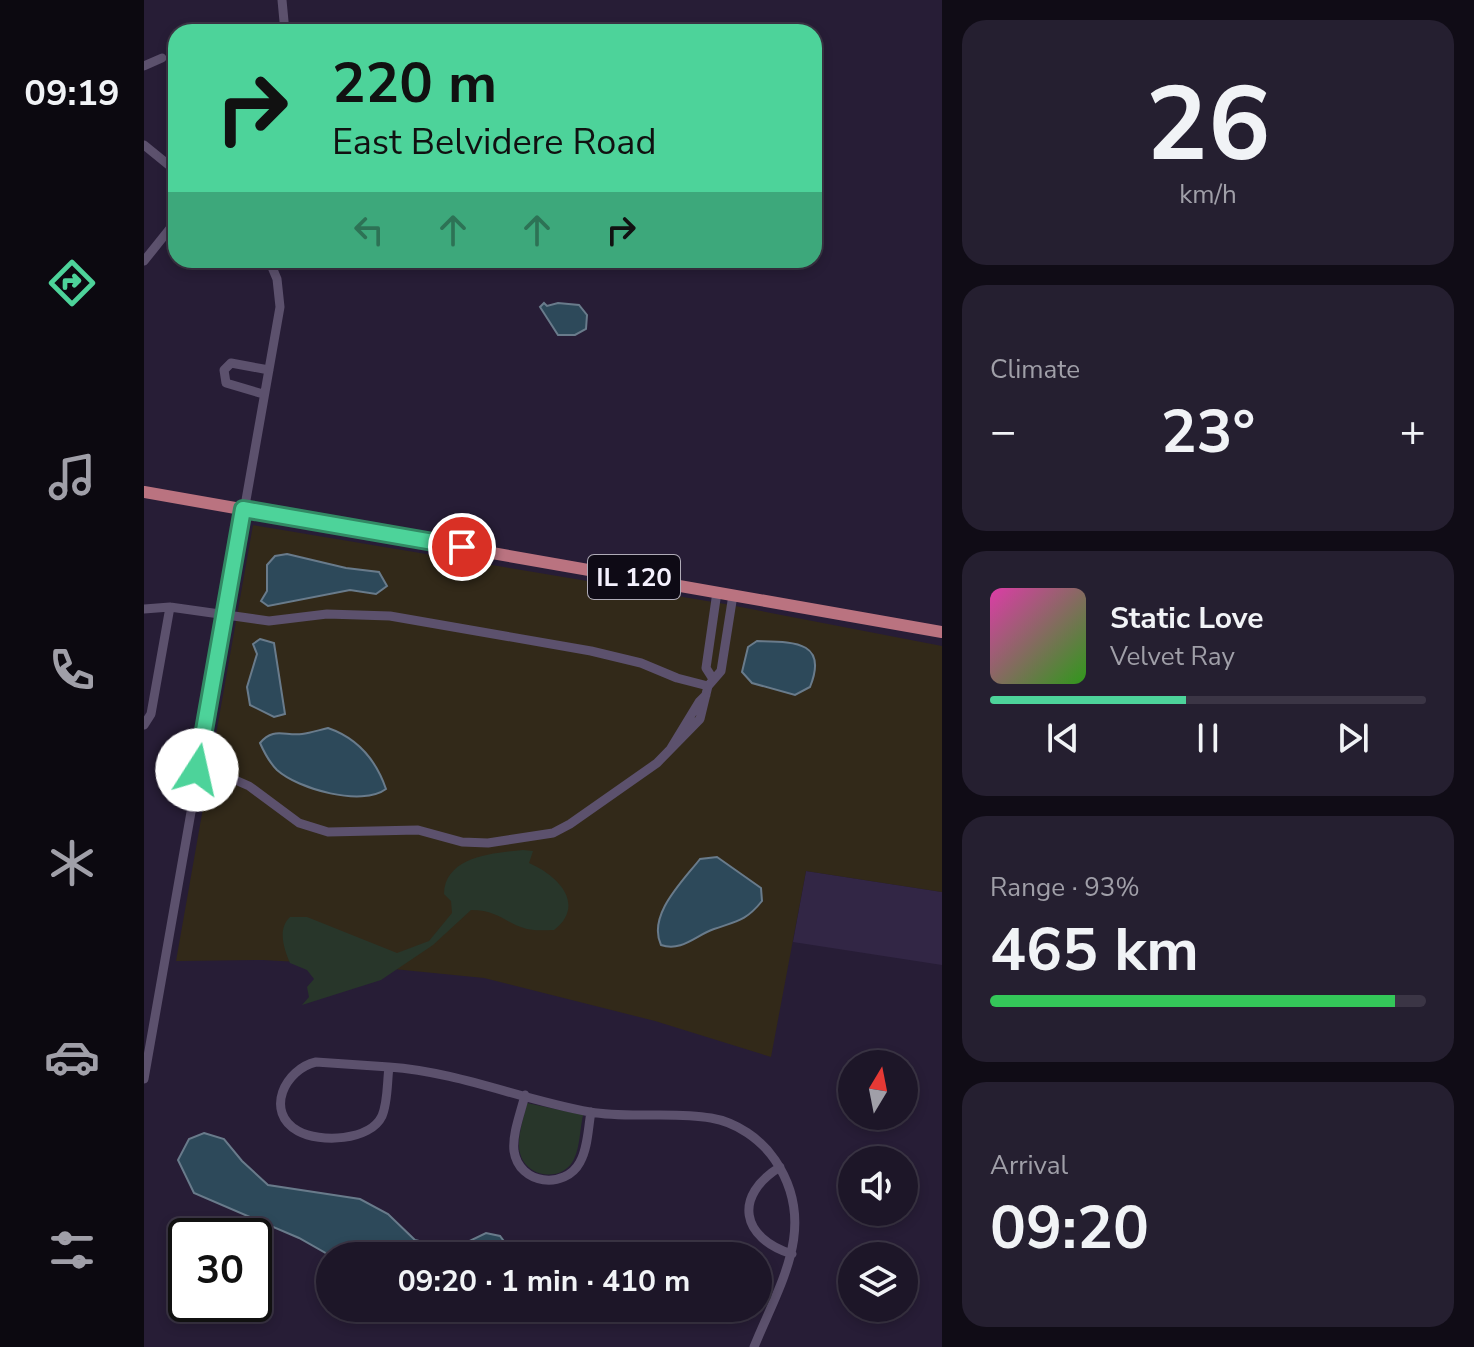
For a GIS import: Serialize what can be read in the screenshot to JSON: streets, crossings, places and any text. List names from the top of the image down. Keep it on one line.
{"streets":{"main road":["IL 120"]},"north":"top","page":{"tabs":"09:19","tile":[["26","km/h"],"Climate",["Range · 93%","465 km"],["Arrival","09:20"]],"turn":["220 m","East Belvidere Road"],"heat":["−","23°","+"],"song":["Static Love","Velvet Ray"],"limit":"30","trip":"09:20 · 1 min · 410 m"}}
